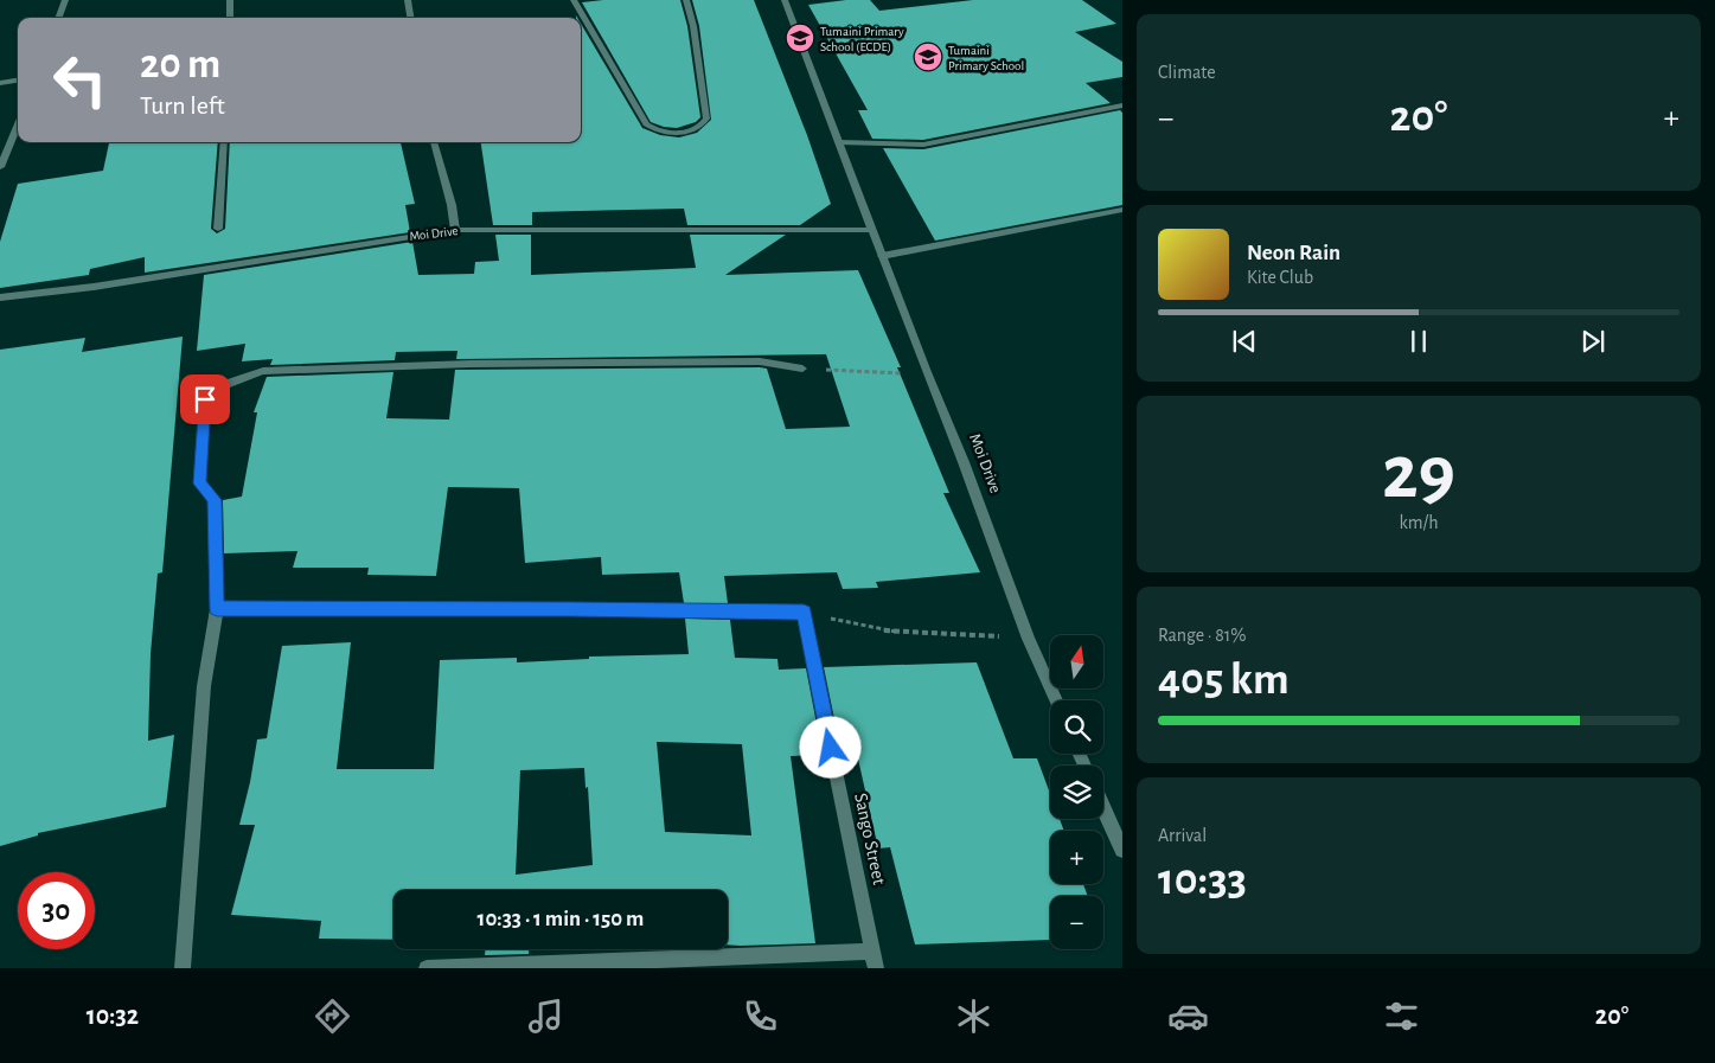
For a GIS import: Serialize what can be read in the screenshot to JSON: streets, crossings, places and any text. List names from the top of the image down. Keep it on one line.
{"streets":{"street":["Moi Drive","Sango Street"]},"places":{"school or university":["Tumaini Primary School (ECDE)","Tumaini Primary School"]},"north":"top","page":{"tile":["Climate",["29","km/h"],["Range · 81%","405 km"],["Arrival","10:33"]],"turn":["20 m","Turn left"],"heat":["−","20°","+"],"song":["Neon Rain","Kite Club"],"map_buttons":["+","−"],"limit":"30","trip":"10:33 · 1 min · 150 m","tabs":["10:32","20°"]}}
